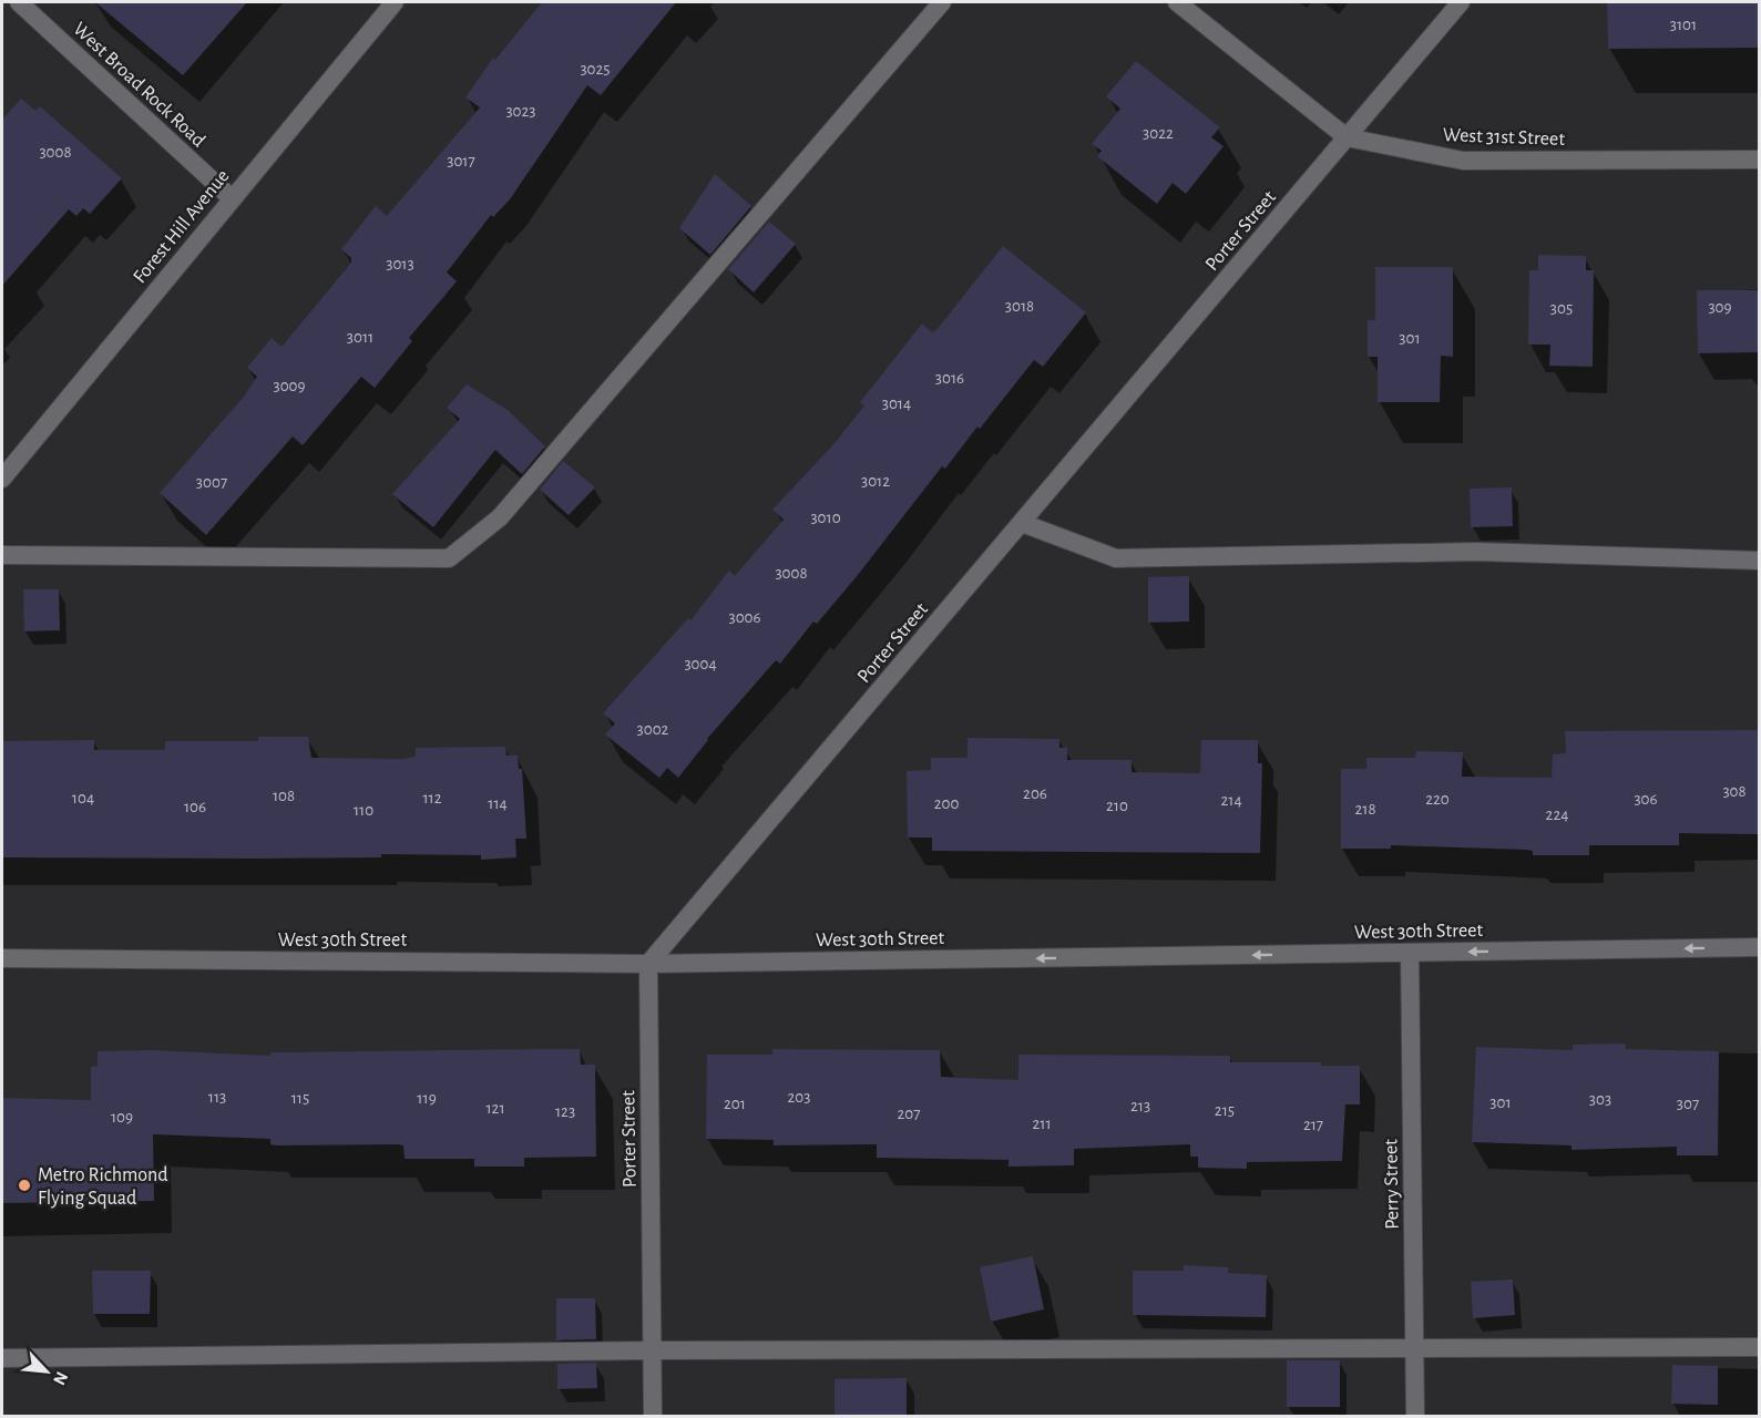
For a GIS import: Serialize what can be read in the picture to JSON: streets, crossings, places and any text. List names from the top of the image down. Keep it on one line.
{"streets":{"street":["West Broad Rock Road","West 31st Street","Forest Hill Avenue","Porter Street","West 30th Street","Perry Street"]},"crossings":[["West Broad Rock Road","Forest Hill Avenue"],["West 31st Street","Porter Street"],["Porter Street","West 30th Street"],["West 30th Street","Perry Street"]],"one_way":["West 30th Street"],"places":["Metro Richmond Flying Squad"],"house_numbers":["3101","3025","3023","3022","3008","3017","3013","3018","309","305","3011","301","3016","3009","3014","3012","3007","3010","3008","3006","3004","3002","308","206","108","104","112","220","306","214","114","200","210","106","218","110","224","113","203","115","119","303","301","201","307","213","121","215","123","207","109","211","217"],"north":"bottom right"}
